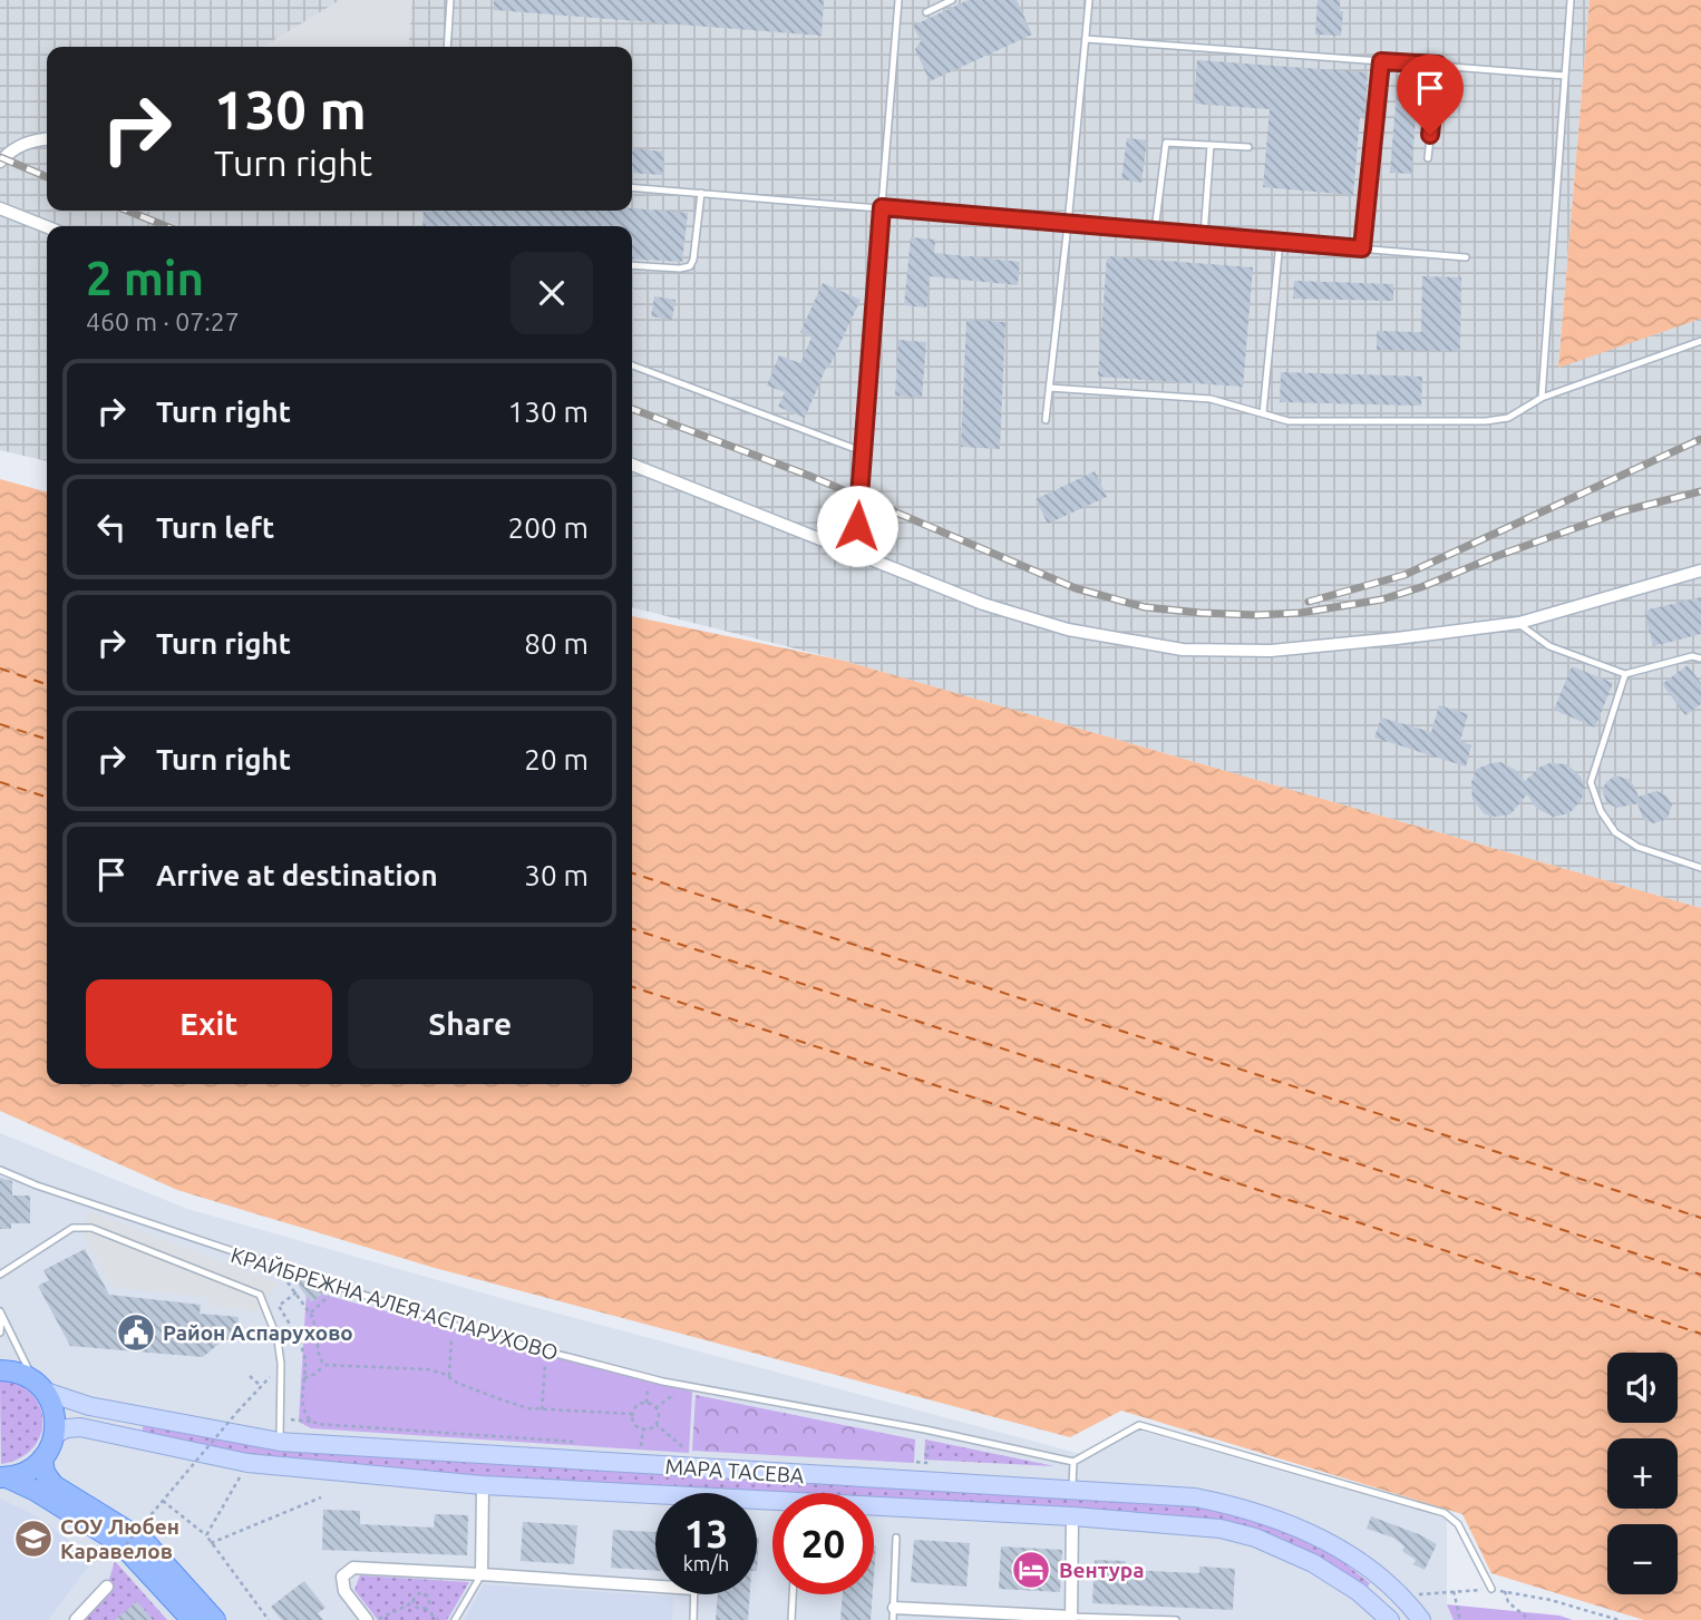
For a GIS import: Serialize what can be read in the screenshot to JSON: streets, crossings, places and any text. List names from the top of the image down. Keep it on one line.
{"streets":{"main road":["МАРА ТАСЕВА"],"lane":["КРАЙБРЕЖНА АЛЕЯ АСПАРУХОВО"]},"places":{"public building":["Район Аспарухово"],"school or university":["СОУ Любен Каравелов"],"hotel":["Вентура"]},"page":{"turn":["130 m","Turn right"],"heading":["2 min","460 m · 07:27"],"list":[{"name":"Turn right","value":"130 m"},{"name":"Turn left","value":"200 m"},{"name":"Turn right","value":"80 m"},{"name":"Turn right","value":"20 m"},{"name":"Arrive at destination","value":"30 m"}],"buttons":["Exit","Share"],"map_buttons":["+","−"],"speed":"13 km/h","limit":"20"}}
